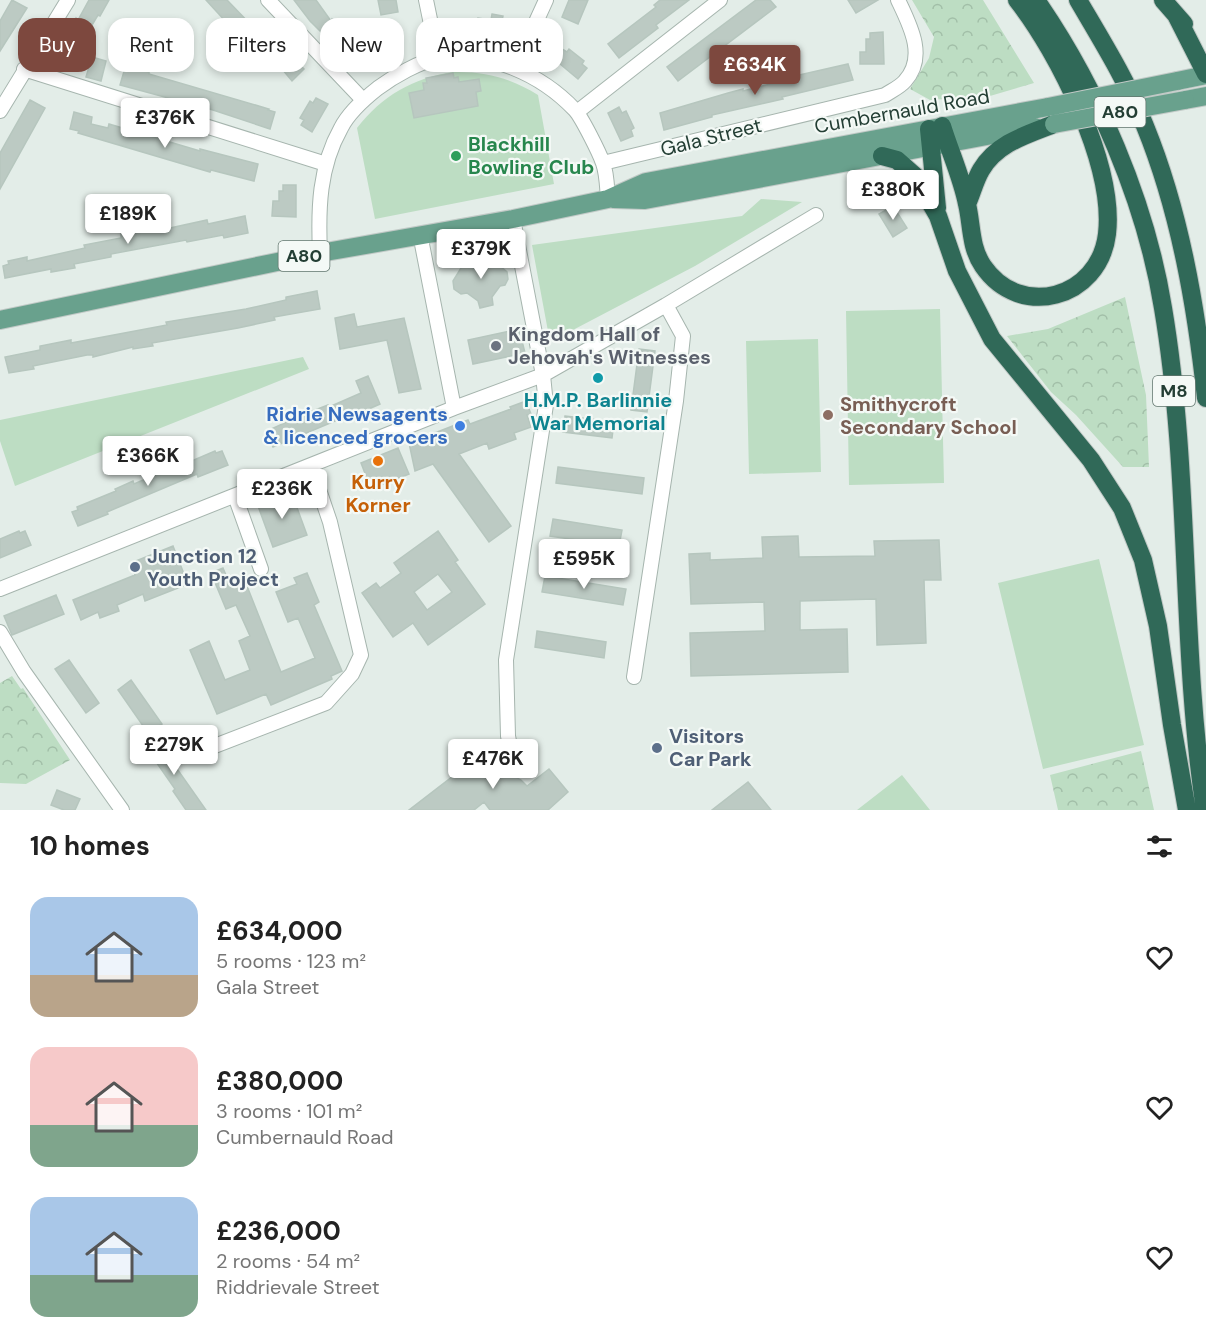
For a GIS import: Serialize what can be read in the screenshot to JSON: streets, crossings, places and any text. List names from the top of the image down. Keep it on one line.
{"streets":{"highway":["M8"],"main road":["Cumbernauld Road","A80"],"street":["Gala Street"]},"places":["Blackhill Bowling Club","Kingdom Hall of Jehovah's Witnesses","H.M.P. Barlinnie War Memorial","Smithycroft Secondary School","Ridrie Newsagents & licenced grocers","Kurry Korner","Junction 12 Youth Project","Visitors Car Park"],"page":{"chip":["Buy","Rent","Filters","New","Apartment"],"price":["£634K","£376K","£380K","£189K","£379K","£366K","£236K","£595K","£279K","£476K"],"heading":"10 homes","list":[{"name":"£634,000","note":"5 rooms · 123 m² · Gala Street"},{"name":"£380,000","note":"3 rooms · 101 m² · Cumbernauld Road"},{"name":"£236,000","note":"2 rooms · 54 m² · Riddrievale Street"}]}}
